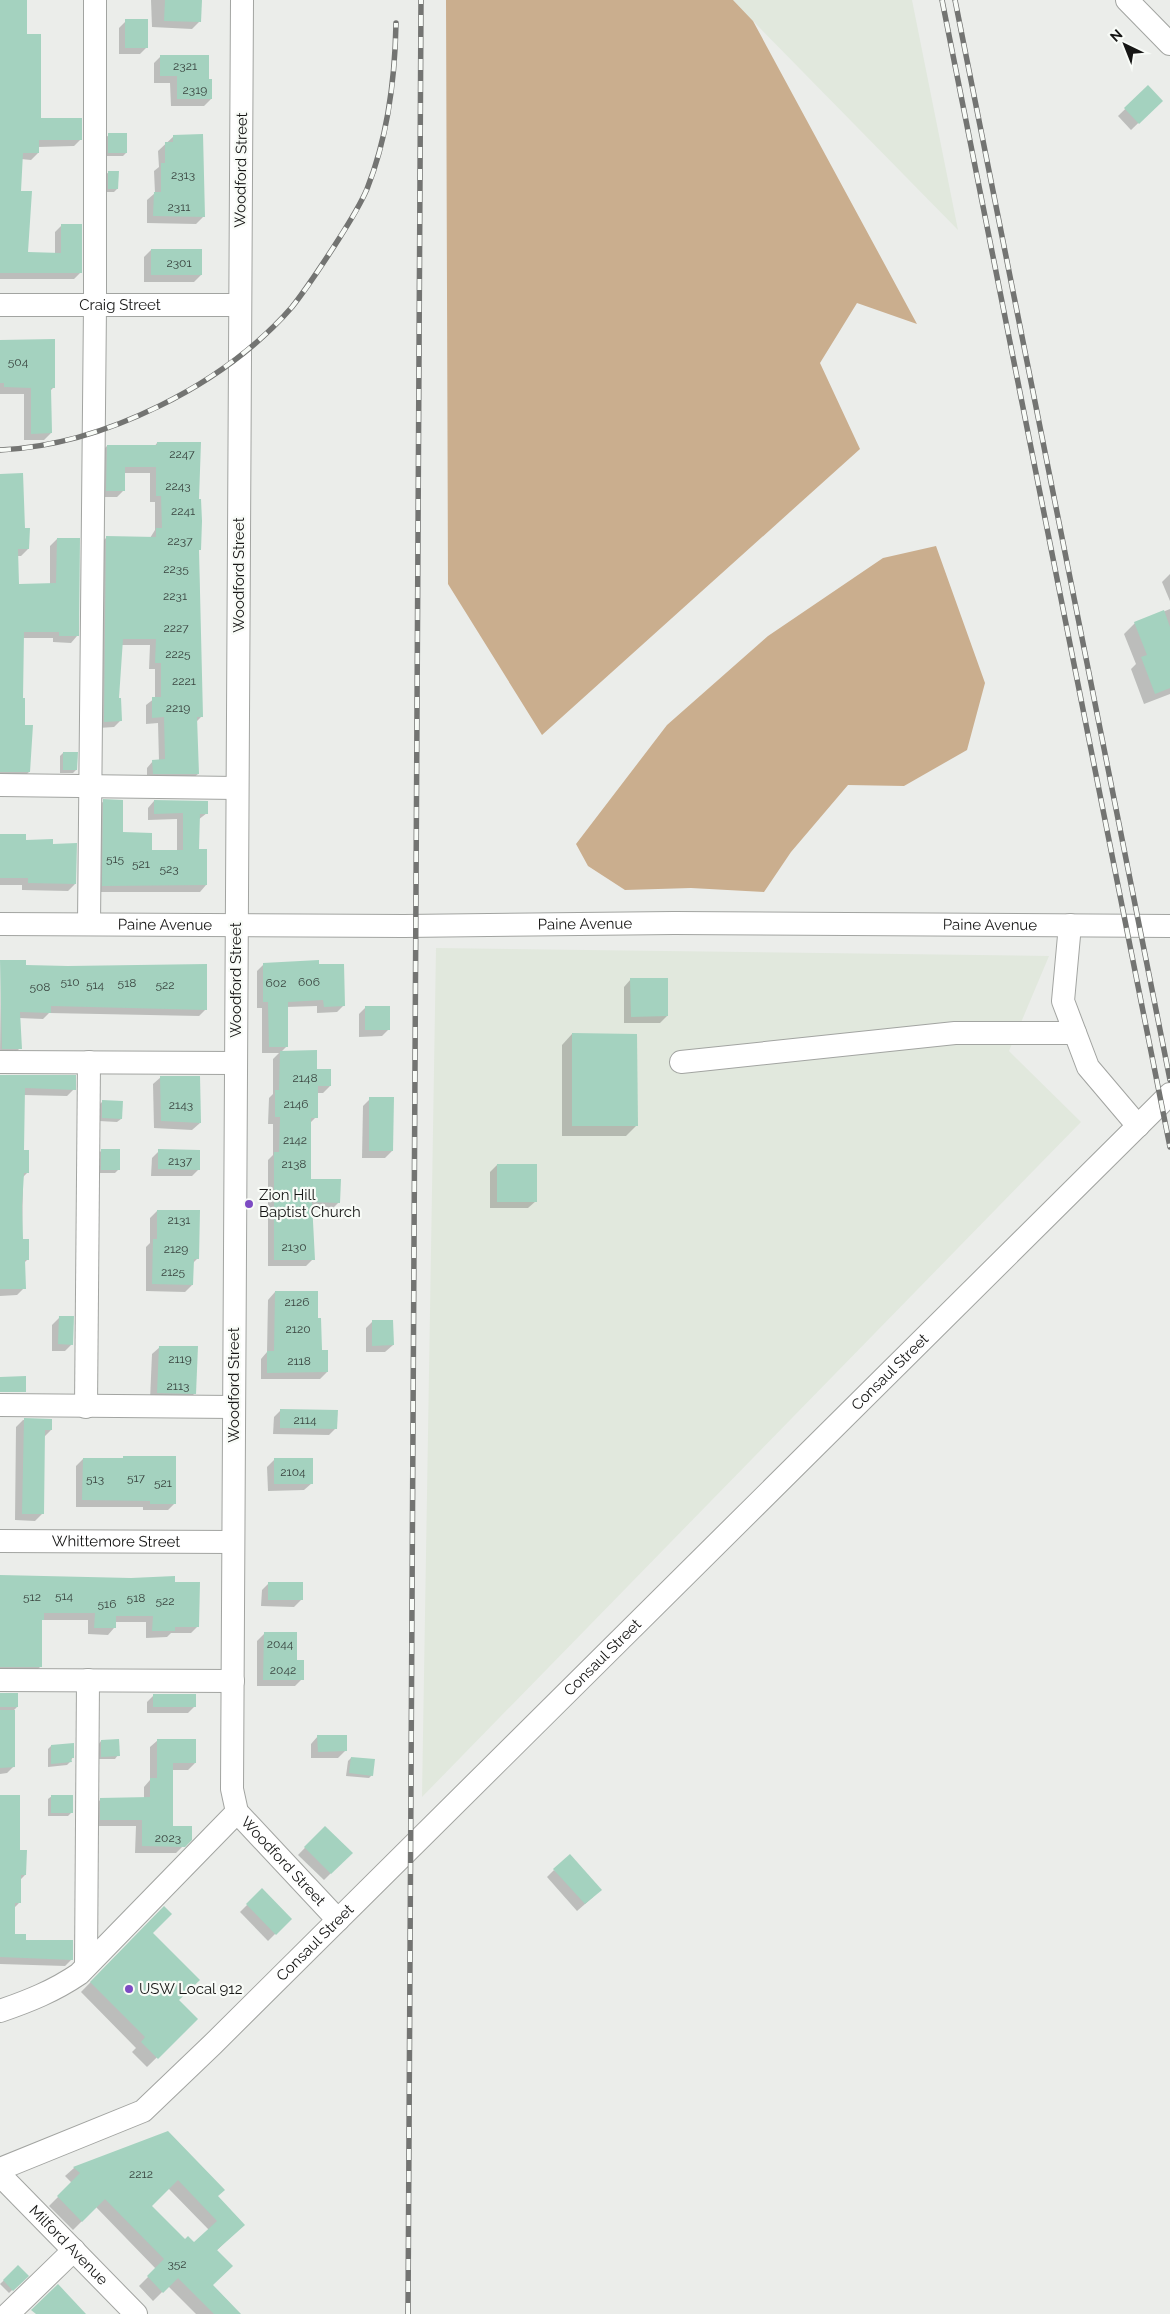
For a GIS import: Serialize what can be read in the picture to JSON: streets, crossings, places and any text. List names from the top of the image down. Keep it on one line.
{"streets":{"street":["Woodford Street","Craig Street","Paine Avenue","Consaul Street","Whittemore Street","Milford Avenue"]},"crossings":[["Woodford Street","Craig Street"],["Woodford Street","Paine Avenue"],["Woodford Street","Consaul Street"],["Woodford Street","Whittemore Street"]],"places":["Zion Hill Baptist Church","USW Local 912"],"house_numbers":["2321","2319","2313","2311","2301","504","2247","2243","2241","2237","2235","2231","2227","2225","2221","2219","515","521","523","510","606","518","602","514","522","508","2148","2146","2143","2142","2137","2138","2131","2130","2129","2125","2126","2120","2119","2118","2113","2114","2104","517","513","521","514","512","518","522","516","2044","2042","2023","2212","352"],"north":"top left"}
